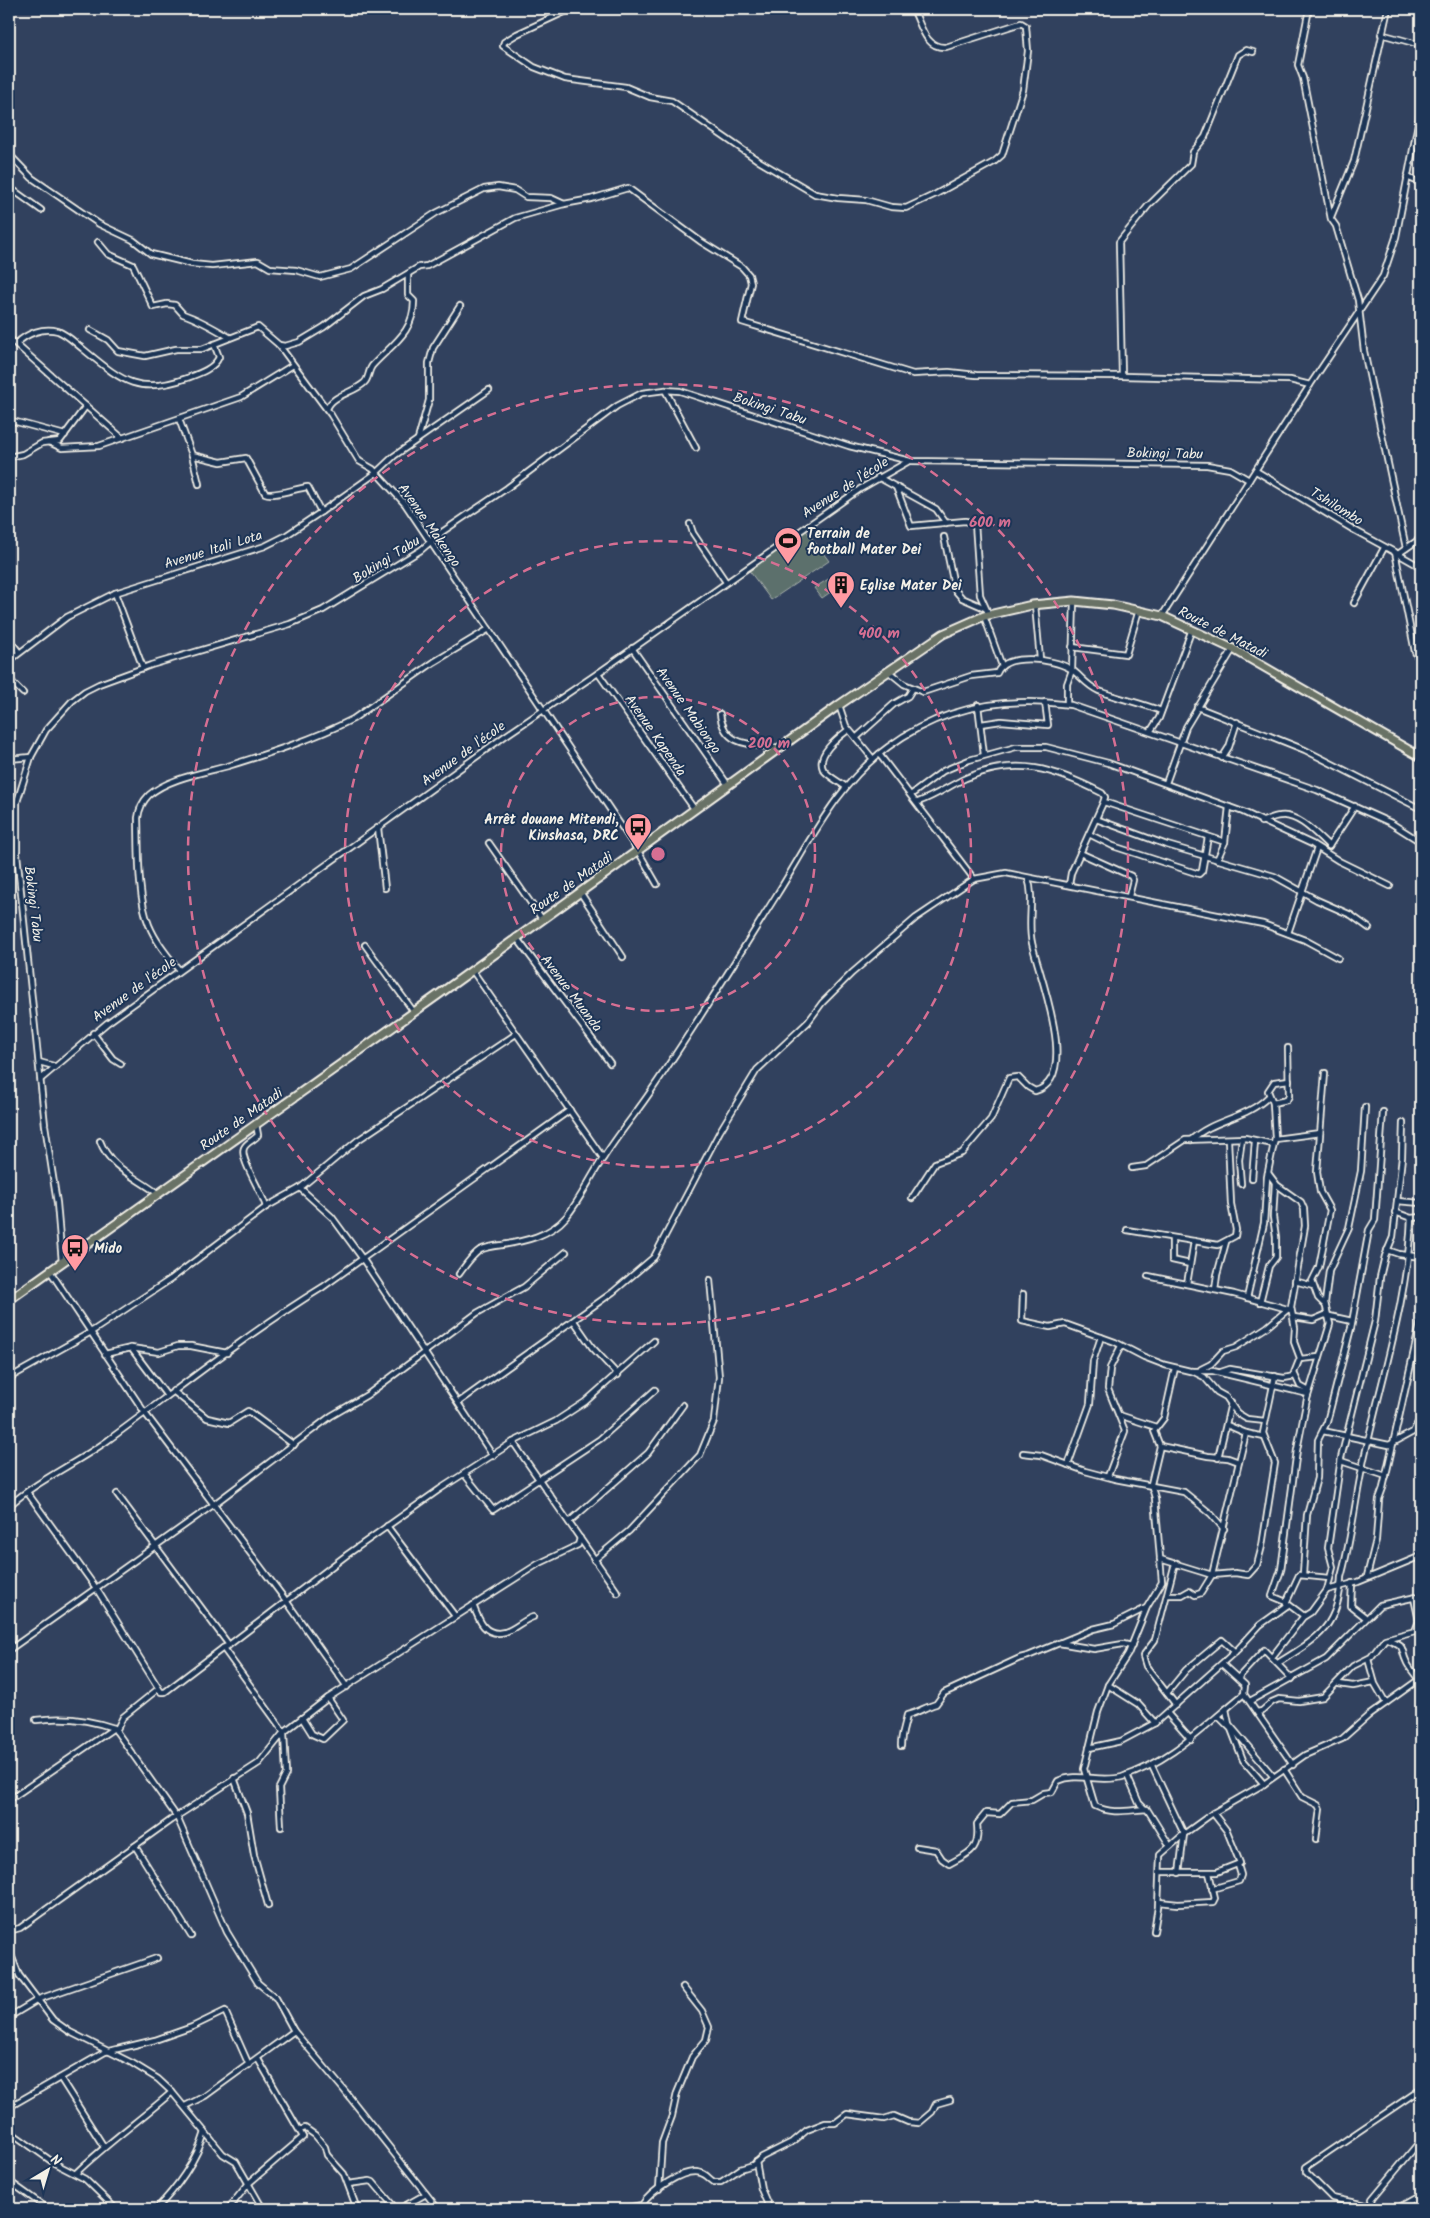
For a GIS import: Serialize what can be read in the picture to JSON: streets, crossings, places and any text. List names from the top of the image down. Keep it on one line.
{"streets":{"highway":["Route de Matadi"],"street":["Bokingi Tabu","Avenue de l'école","Tshilombo","Avenue Makengo","Avenue Itali Lota","Avenue Mabiongo","Avenue Kapenda","Avenue Muanda"]},"crossings":[["Bokingi Tabu","Avenue de l'école"],["Bokingi Tabu","Avenue Makengo"],["Bokingi Tabu","Route de Matadi"],["Avenue de l'école","Avenue Makengo"],["Avenue de l'école","Avenue Mabiongo"],["Avenue de l'école","Avenue Kapenda"],["Avenue Makengo","Avenue Itali Lota"],["Avenue Makengo","Route de Matadi"],["Route de Matadi","Avenue Mabiongo"],["Route de Matadi","Avenue Kapenda"],["Route de Matadi","Avenue Muanda"]],"places":{"sports":["Terrain de football Mater Dei"],"building":["Eglise Mater Dei"],"bus stop":["Arrêt douane Mitendi, Kinshasa, DRC","Mido"]},"north":"top right","rings":["600 m","400 m","200 m"]}
